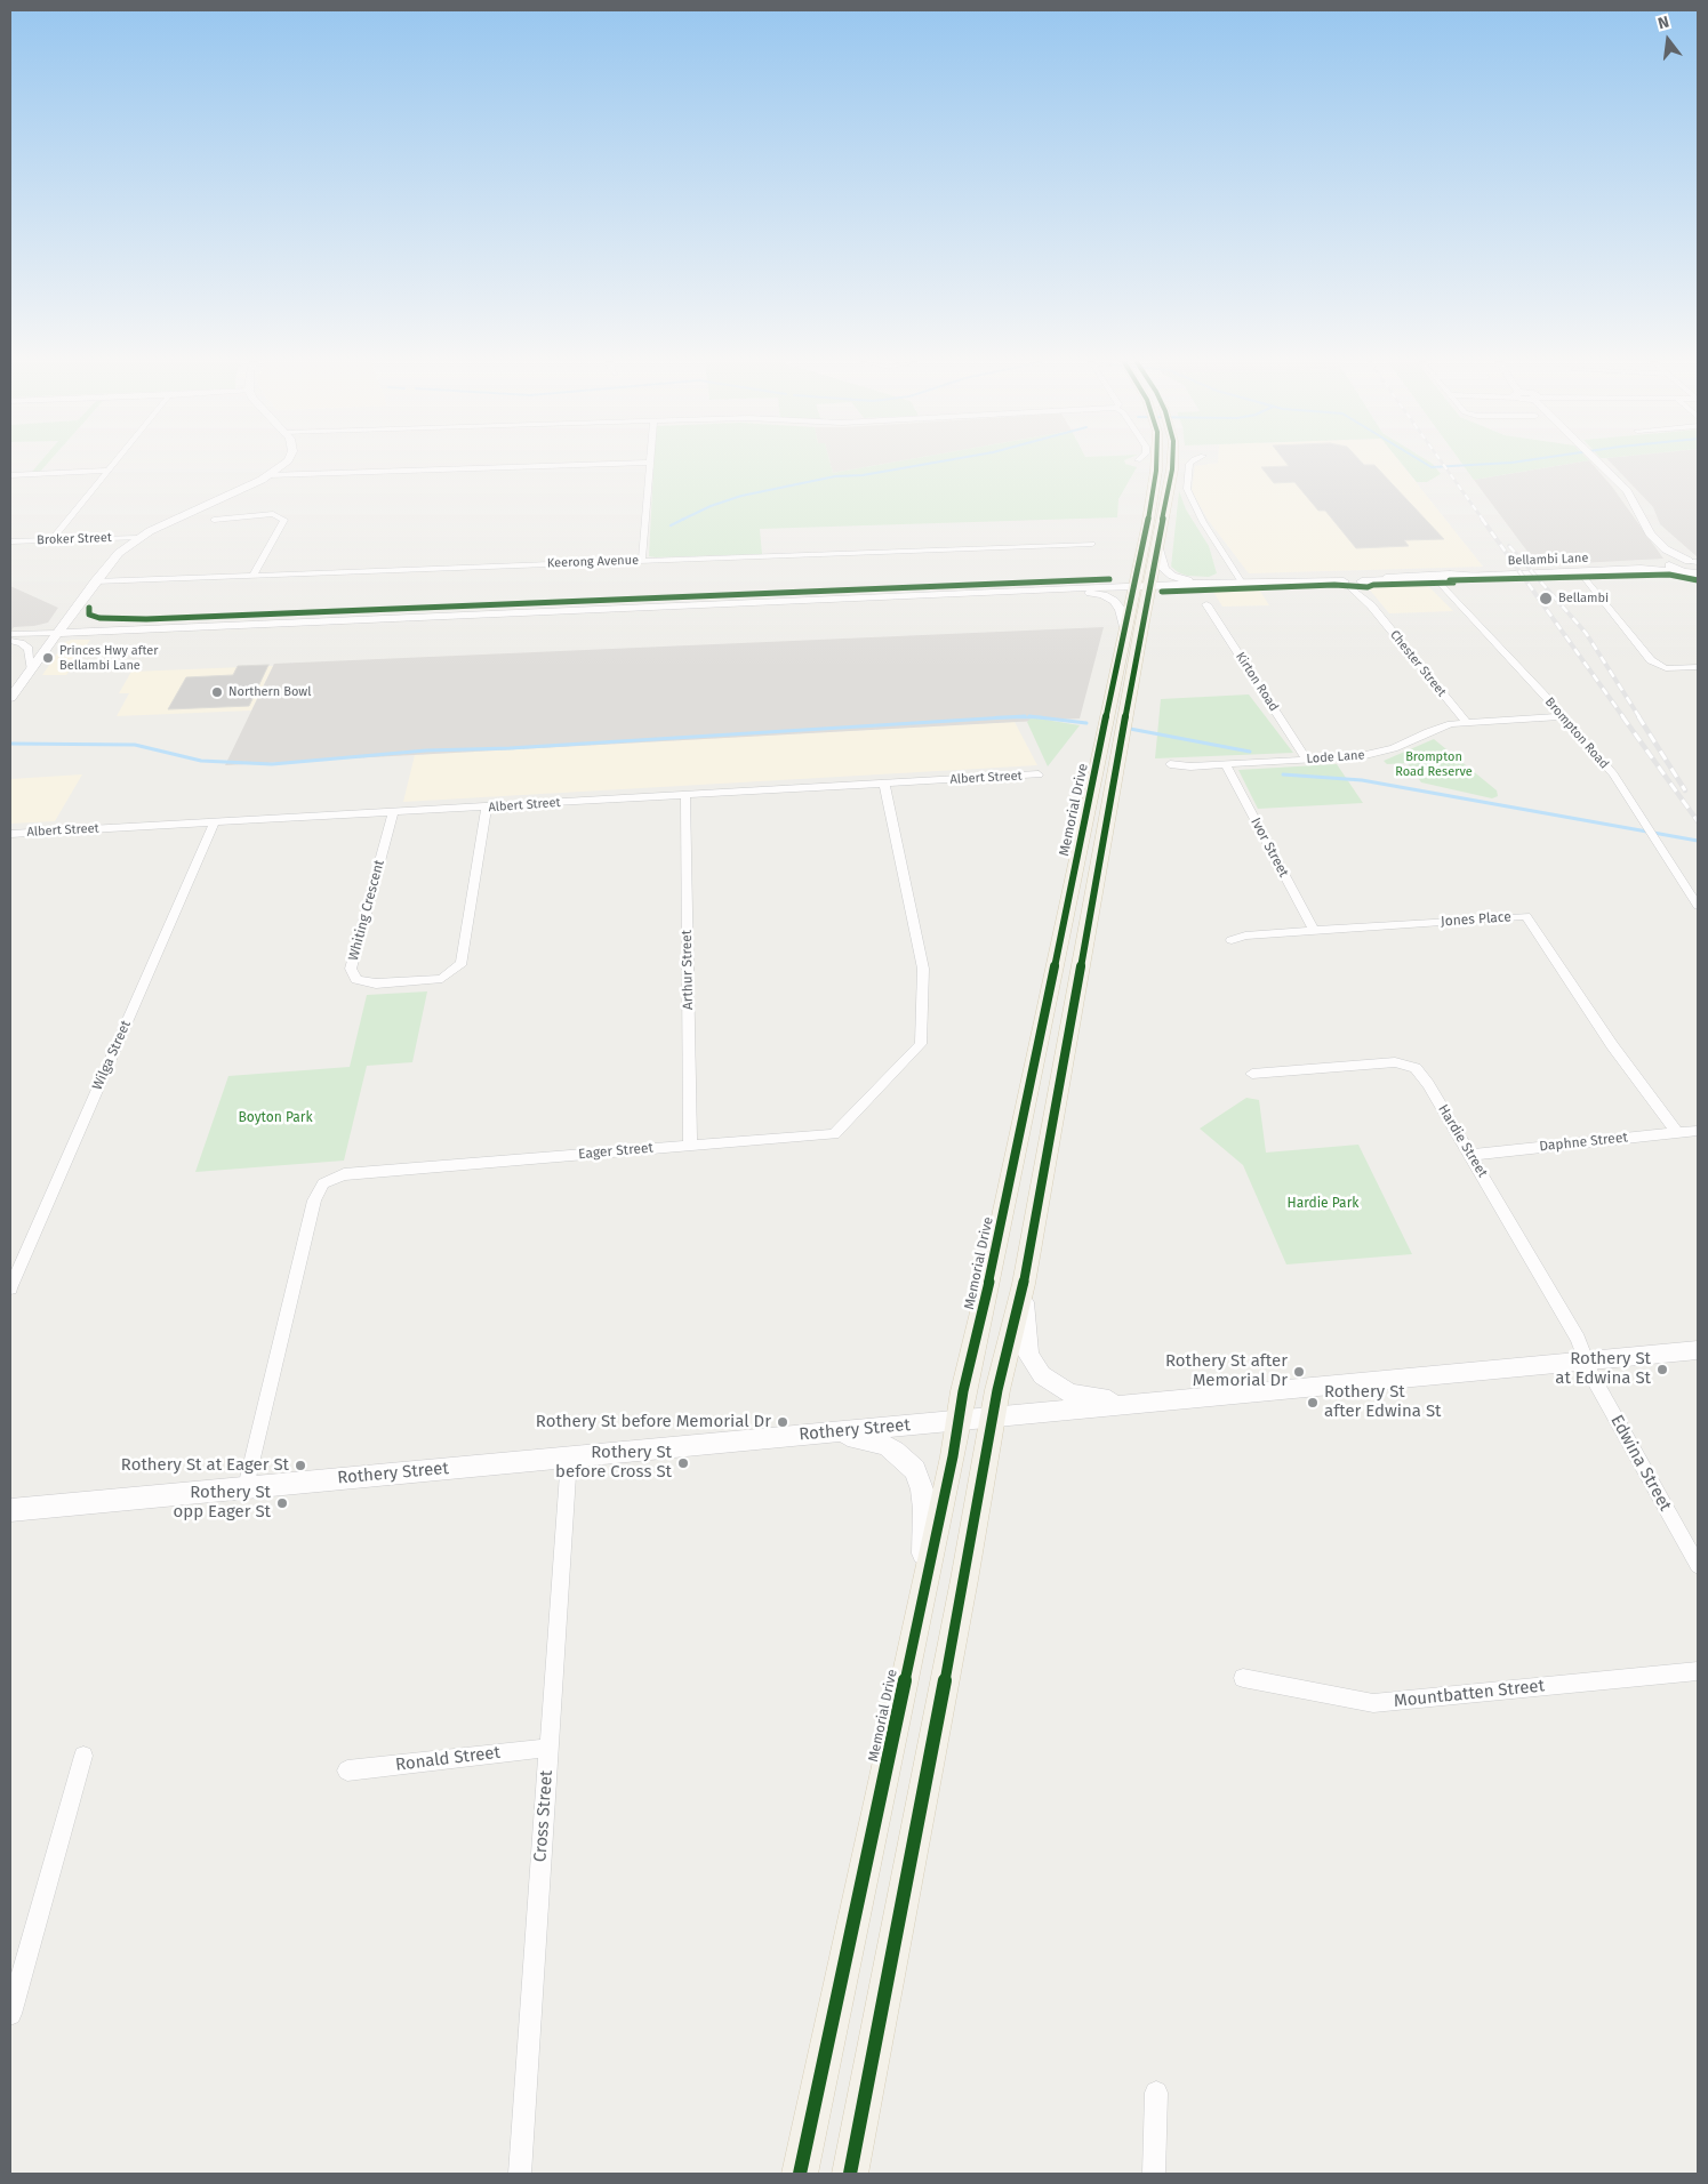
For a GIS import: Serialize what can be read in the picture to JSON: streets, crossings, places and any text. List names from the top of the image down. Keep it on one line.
{"streets":{"main road":["Bellambi Lane","Memorial Drive","Rothery Street"],"street":["Broker Street","Keerong Avenue","Chester Street","Kirton Road","Brompton Road","Lode Lane","Albert Street","Ivor Street","Whiting Crescent","Jones Place","Arthur Street","Wilga Street","Hardie Street","Daphne Street","Eager Street","Edwina Street","Mountbatten Street","Ronald Street","Cross Street"]},"crossings":[["Bellambi Lane","Brompton Road"],["Chester Street","Lode Lane"],["Kirton Road","Lode Lane"],["Brompton Road","Lode Lane"],["Lode Lane","Ivor Street"],["Albert Street","Whiting Crescent"],["Albert Street","Arthur Street"],["Albert Street","Wilga Street"],["Albert Street","Eager Street"],["Memorial Drive","Rothery Street"],["Ivor Street","Jones Place"],["Jones Place","Daphne Street"],["Arthur Street","Eager Street"],["Hardie Street","Daphne Street"],["Hardie Street","Rothery Street"],["Hardie Street","Edwina Street"],["Eager Street","Rothery Street"],["Rothery Street","Edwina Street"],["Rothery Street","Cross Street"],["Ronald Street","Cross Street"]],"parks":["Brompton Road Reserve","Boyton Park","Hardie Park"],"places":["Bellambi","Princes Hwy after Bellambi Lane","Northern Bowl","Rothery St at Edwina St","Rothery St after Memorial Dr","Rothery St after Edwina St","Rothery St before Memorial Dr","Rothery St before Cross St","Rothery St at Eager St","Rothery St opp Eager St"],"north":"top"}
